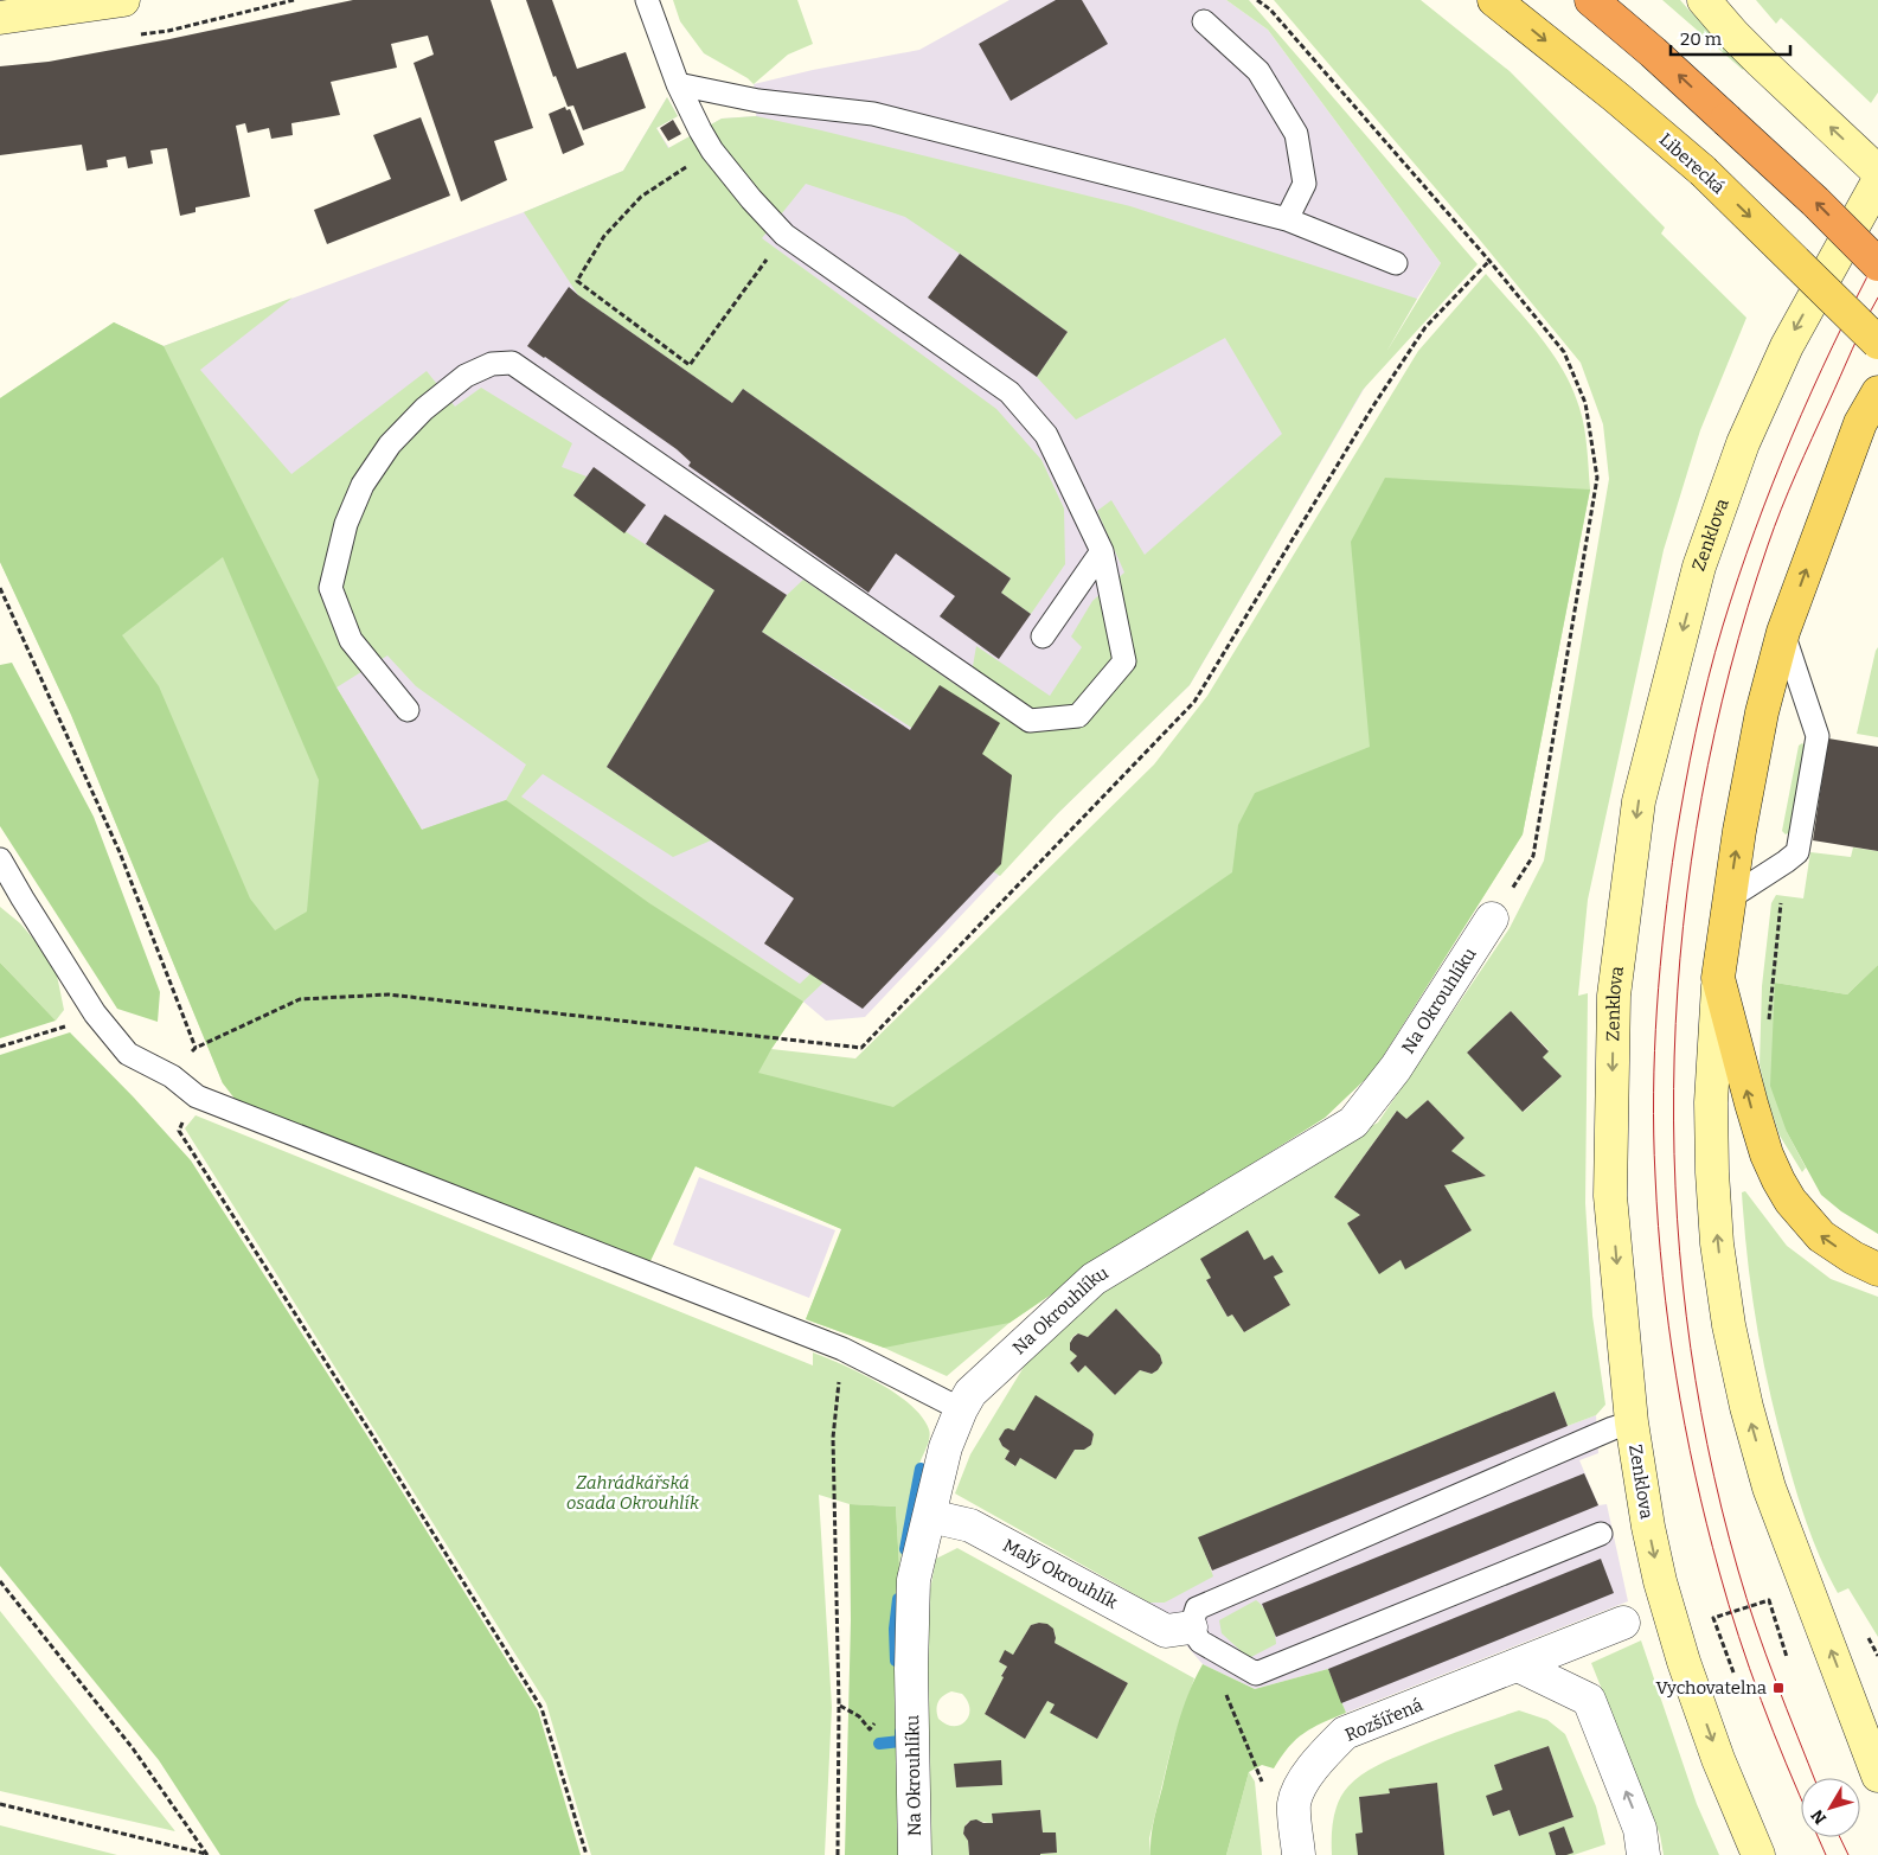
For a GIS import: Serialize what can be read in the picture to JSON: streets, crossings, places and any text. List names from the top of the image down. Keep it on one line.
{"streets":{"main road":["Liberecká","Zenklova"],"street":["Na Okrouhlíku","Malý Okrouhlík","Rozšířená"]},"crossings":[["Na Okrouhlíku","Malý Okrouhlík"]],"parks":["Zahrádkářská osada Okrouhlík"],"places":{"transit":["Vychovatelna"]},"scale_bar":"20 m","north":"bottom left"}
